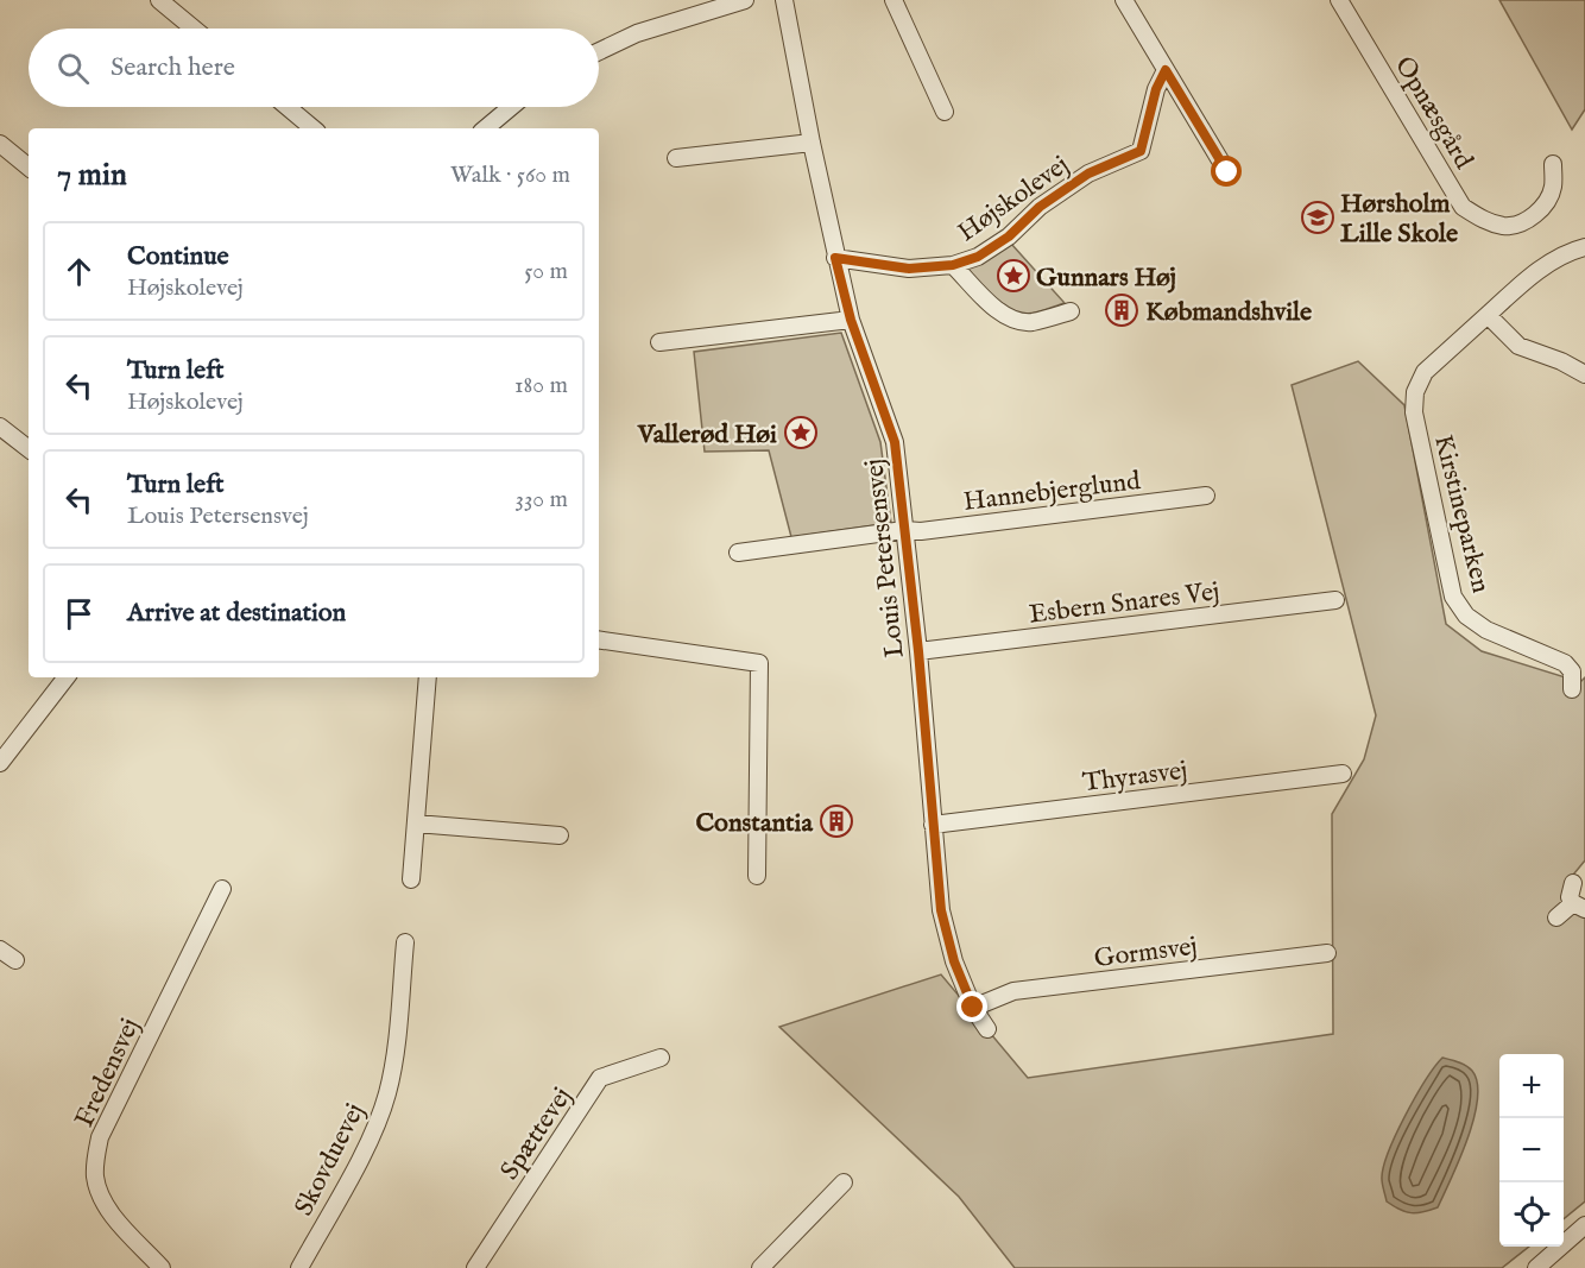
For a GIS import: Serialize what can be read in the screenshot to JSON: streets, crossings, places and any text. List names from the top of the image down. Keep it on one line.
{"streets":{"street":["Opnæsgård","Højskolevej","Hannebjerglund","Kirstineparken","Louis Petersensvej","Esbern Snares Vej","Thyrasvej","Gormsvej","Fredensvej","Spættevej","Skovduevej"]},"crossings":[["Højskolevej","Louis Petersensvej"],["Hannebjerglund","Louis Petersensvej"],["Louis Petersensvej","Esbern Snares Vej"],["Louis Petersensvej","Thyrasvej"],["Louis Petersensvej","Gormsvej"]],"places":{"school or university":["Hørsholm Lille Skole"],"place":["Gunnars Høj","Vallerød Høi"],"building":["Købmandshvile","Constantia"]},"page":{"search":"Search here","heading":["7 min","Walk · 560 m"],"list":[["Continue","Højskolevej","50 m"],["Turn left","Højskolevej","180 m"],["Turn left","Louis Petersensvej","330 m"],"Arrive at destination"],"map_buttons":["+","−"]}}
